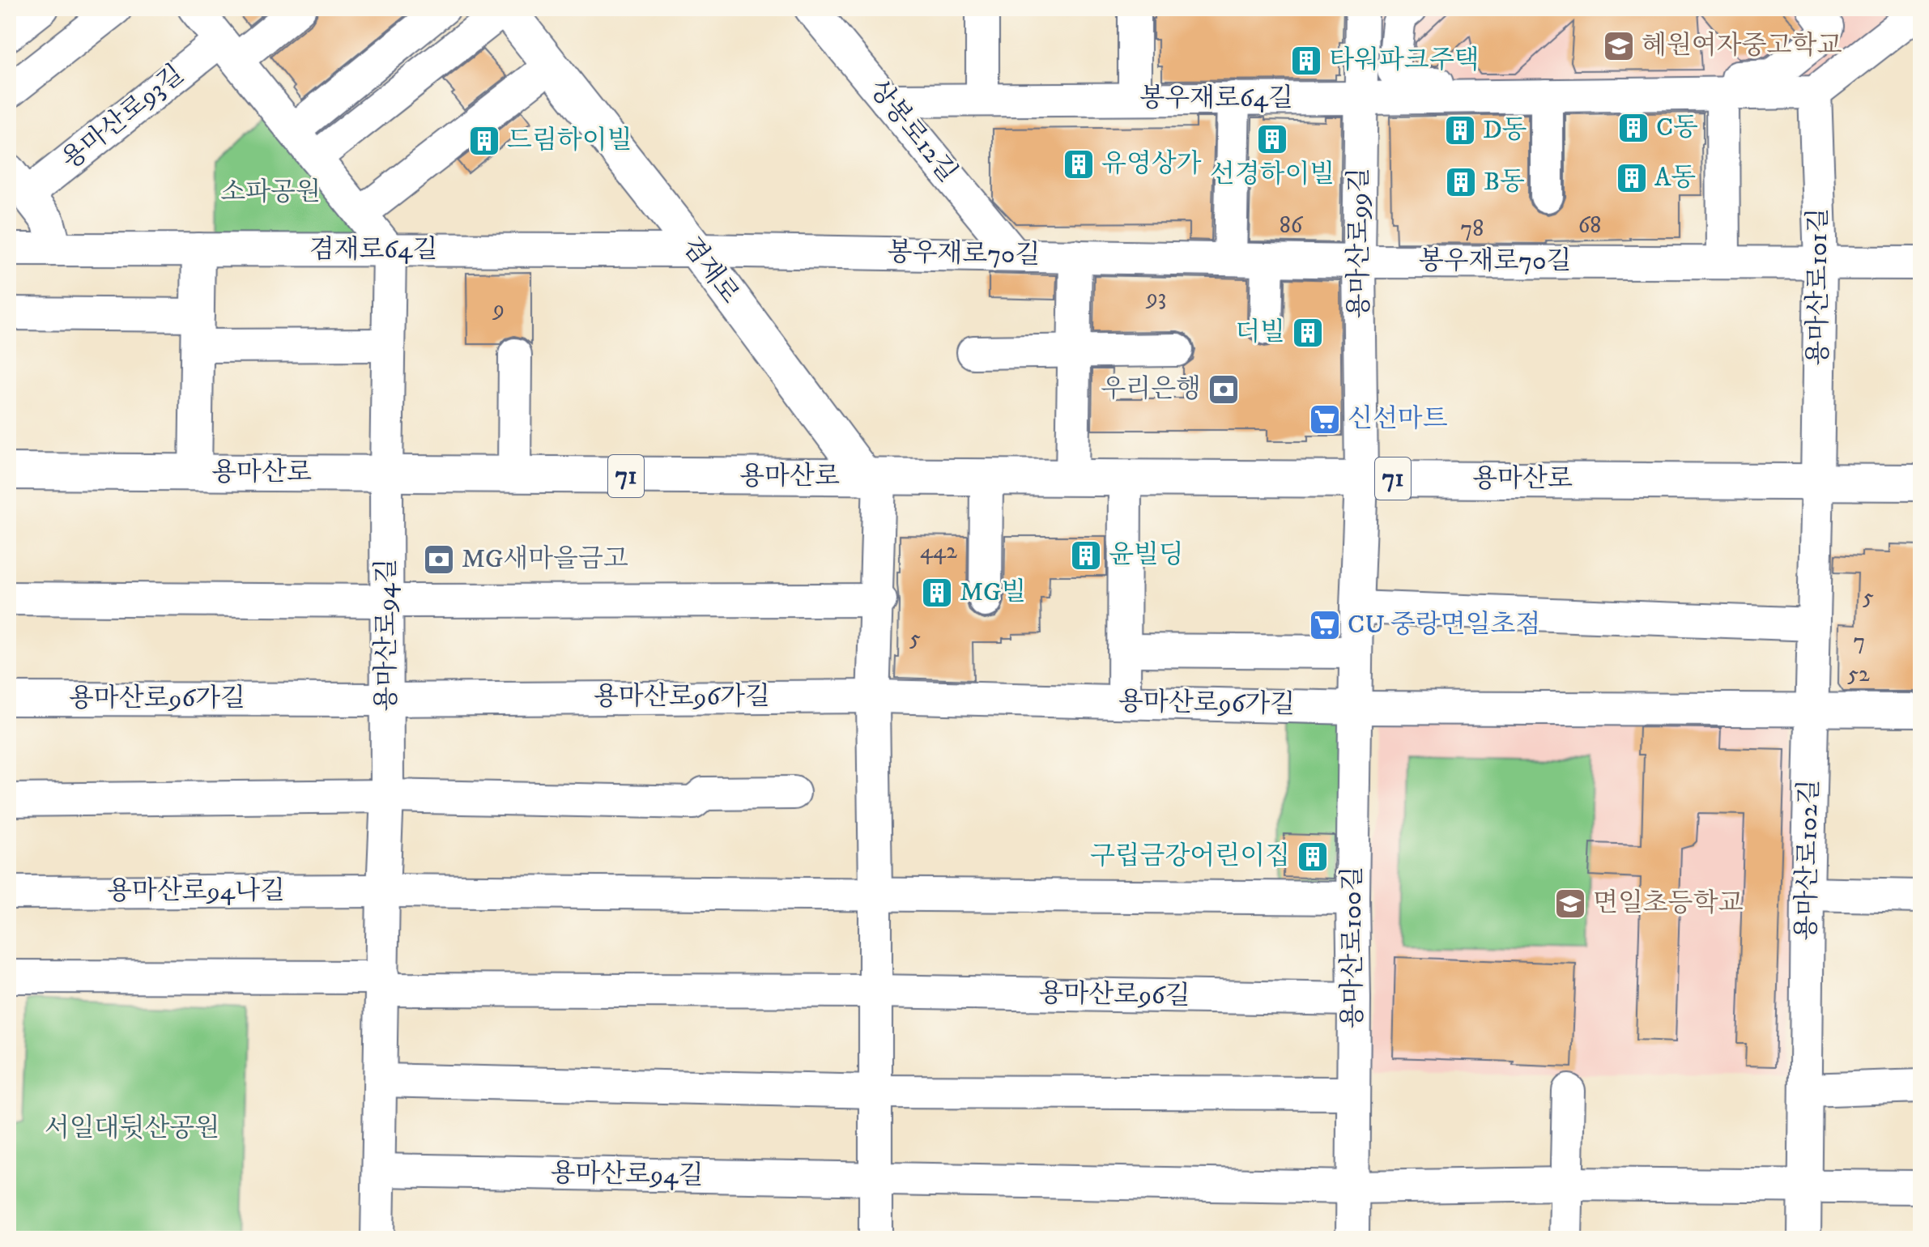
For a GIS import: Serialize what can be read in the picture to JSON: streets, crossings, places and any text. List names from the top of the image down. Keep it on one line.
{"streets":{"main road":["겸재로","용마산로","71"],"street":["봉우재로64길","용마산로93길","상봉로12길","용마산로99길","겸재로64길","봉우재로70길","용마산로101길","용마산로94길","용마산로96가길","용마산로102길","용마산로94나길","용마산로100길","용마산로96길"]},"crossings":[["봉우재로64길","상봉로12길"],["봉우재로64길","용마산로99길"],["봉우재로64길","용마산로101길"],["상봉로12길","봉우재로70길"],["용마산로99길","봉우재로70길"],["용마산로99길","용마산로"],["용마산로99길","용마산로100길"],["겸재로64길","봉우재로70길"],["겸재로64길","겸재로"],["봉우재로70길","겸재로"],["봉우재로70길","용마산로101길"],["겸재로","용마산로"],["용마산로101길","용마산로"],["용마산로101길","용마산로102길"],["용마산로","용마산로94길"],["용마산로","용마산로102길"],["용마산로","용마산로100길"],["용마산로94길","용마산로96가길"],["용마산로94길","용마산로94나길"],["용마산로94길","용마산로100길"],["용마산로96가길","용마산로100길"],["용마산로100길","용마산로96길"]],"parks":["소파공원","서일대뒷산공원"],"places":{"school or university":["혜원여자중고학교","면일초등학교"],"building":["타워파크주택","C동","D동","선경하이빌","드림하이빌","유영상가","A동","B동","더빌","윤빌딩","MG빌","구립금강어린이집"],"bank":["우리은행","MG새마을금고"],"supermarket":["신선마트","CU 중랑면일초점"]},"house_numbers":["86","68","78","93","9","442","5","5","7","52"]}
